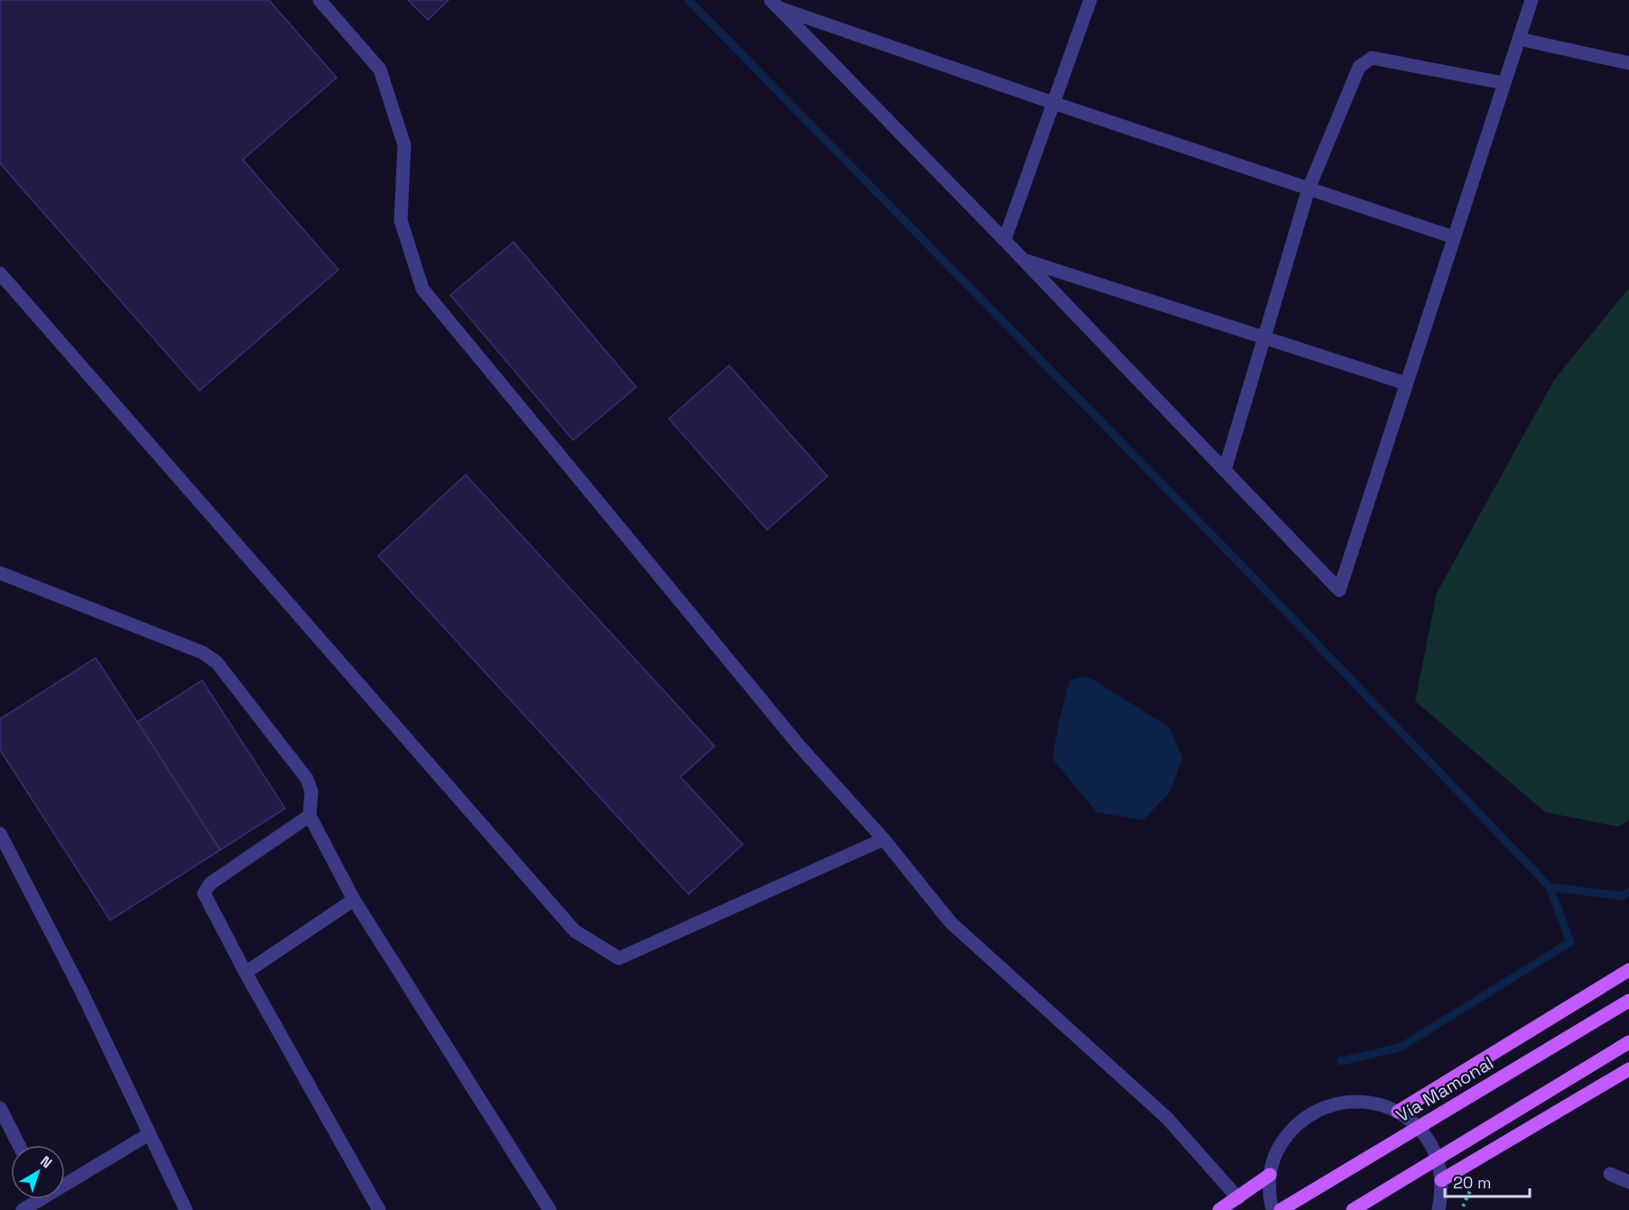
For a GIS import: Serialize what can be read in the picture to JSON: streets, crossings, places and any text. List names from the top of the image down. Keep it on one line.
{"streets":{"main road":["Vía Mamonal"]},"scale_bar":"20 m","north":"top right"}
